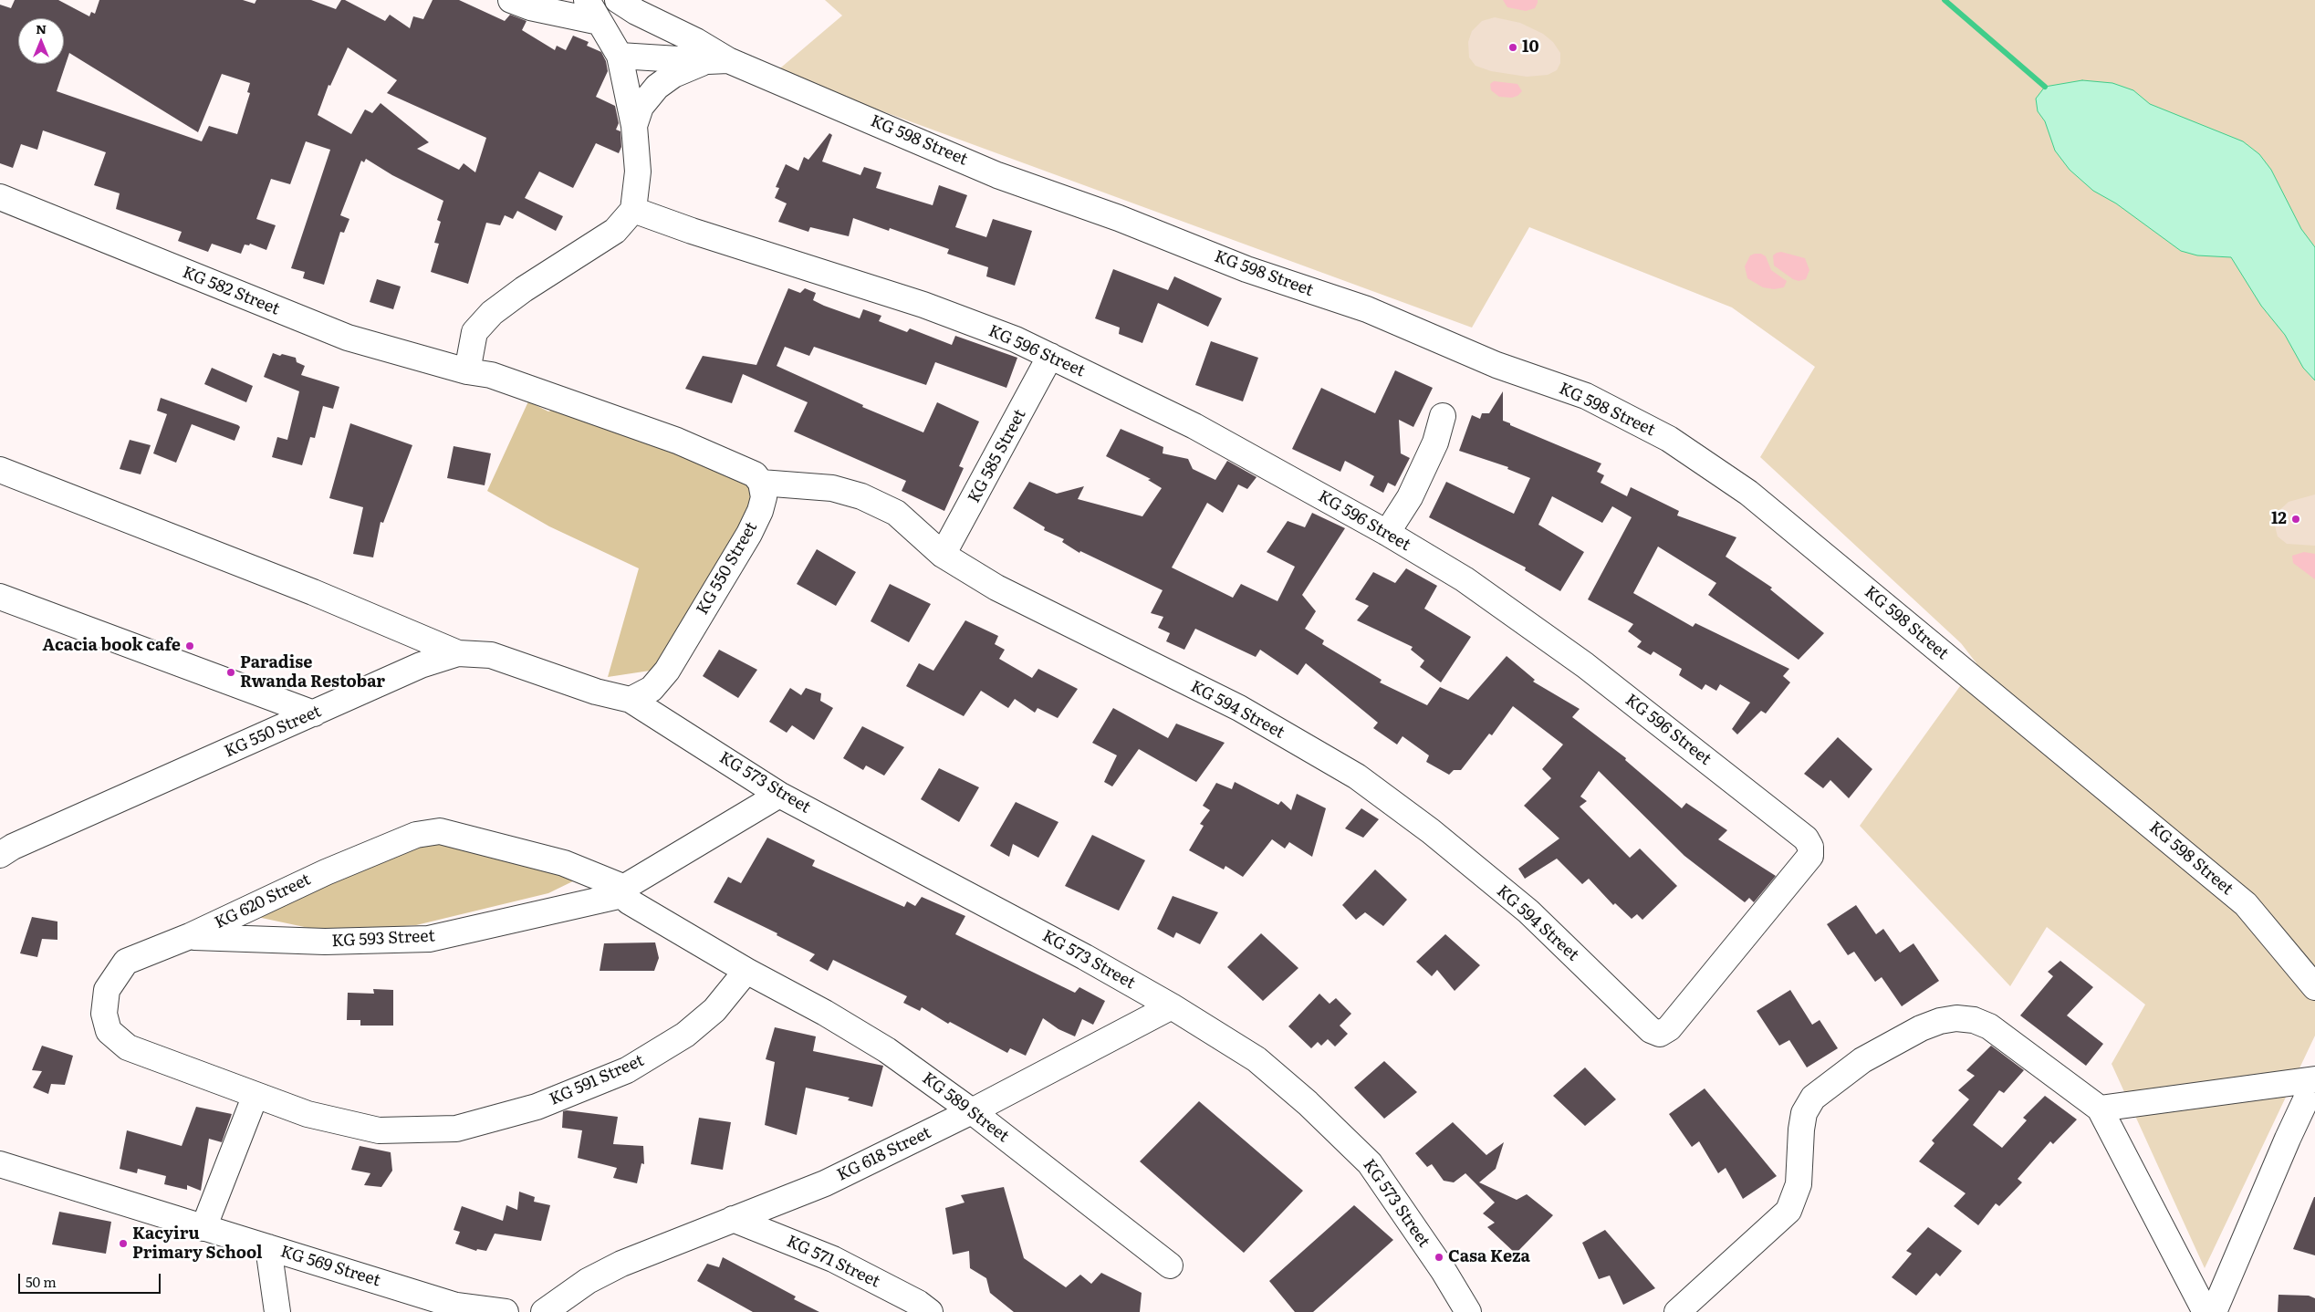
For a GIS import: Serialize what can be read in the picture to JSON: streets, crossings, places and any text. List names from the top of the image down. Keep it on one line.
{"streets":{"street":["KG 598 Street","KG 582 Street","KG 596 Street","KG 585 Street","KG 550 Street","KG 594 Street","KG 573 Street","KG 620 Street","KG 593 Street","KG 591 Street","KG 589 Street","KG 618 Street","KG 571 Street","KG 569 Street"]},"crossings":[["KG 596 Street","KG 585 Street"],["KG 596 Street","KG 594 Street"],["KG 585 Street","KG 594 Street"],["KG 550 Street","KG 594 Street"],["KG 550 Street","KG 573 Street"],["KG 573 Street","KG 618 Street"],["KG 620 Street","KG 593 Street"],["KG 620 Street","KG 591 Street"],["KG 591 Street","KG 589 Street"],["KG 589 Street","KG 618 Street"],["KG 618 Street","KG 571 Street"]],"places":["10","12","Acacia book cafe","Paradise Rwanda Restobar","Kacyiru Primary School","Casa Keza"],"scale_bar":"50 m","north":"top"}
